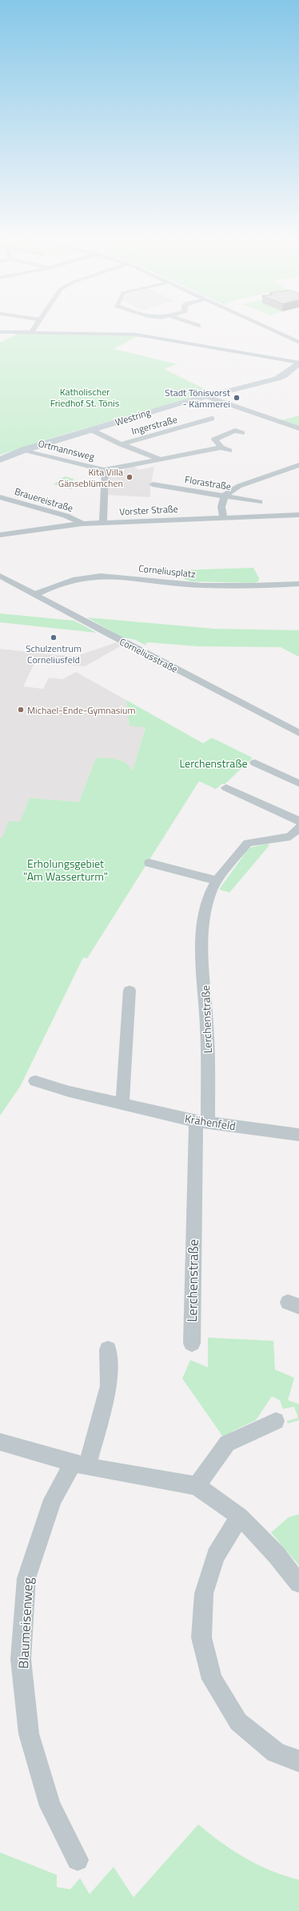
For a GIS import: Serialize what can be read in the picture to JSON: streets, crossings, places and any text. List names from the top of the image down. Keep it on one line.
{"streets":{"street":["Westring","Ingerstraße","Ortmannsweg","Florastraße","Brauereistraße","Vorster Straße","Corneliusplatz","Corneliusstraße","Lerchenstraße","Krähenfeld","Blaumeisenweg"]},"crossings":[["Westring","Ingerstraße"],["Westring","Ortmannsweg"],["Ingerstraße","Ortmannsweg"],["Ortmannsweg","Vorster Straße"],["Brauereistraße","Vorster Straße"],["Corneliusplatz","Corneliusstraße"],["Lerchenstraße","Krähenfeld"]],"parks":["Katholischer Friedhof St. Tönis","Lerchenstraße","Erholungsgebiet \"Am Wasserturm\""],"places":["Stadt Tönisvorst - Kämmerei","Kita Villa Gänseblümchen","Schulzentrum Corneliusfeld","Michael-Ende-Gymnasium"]}
